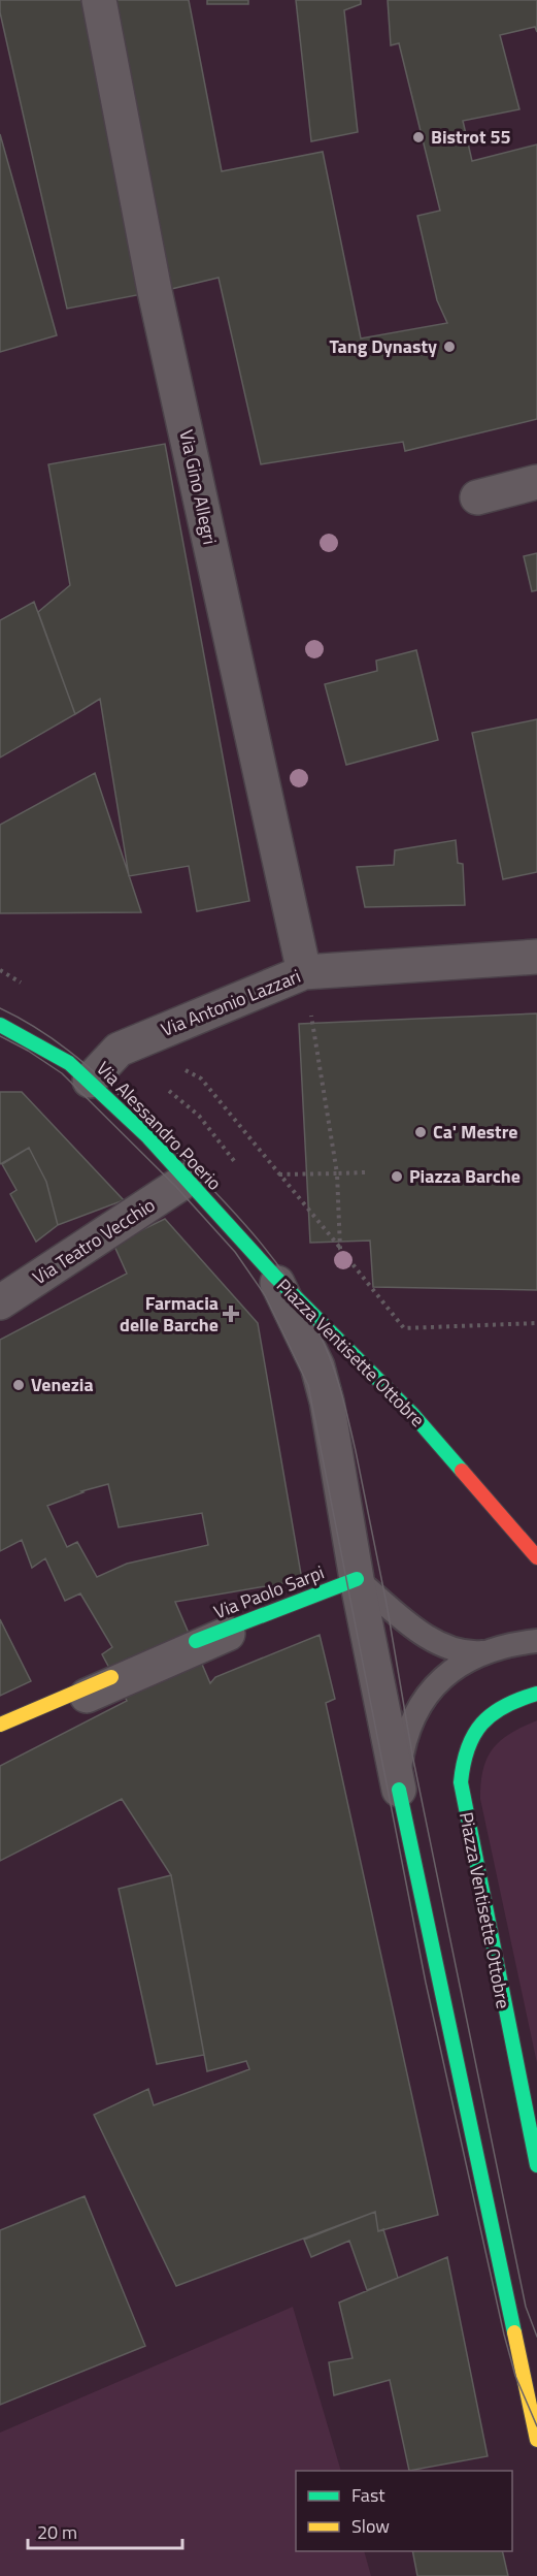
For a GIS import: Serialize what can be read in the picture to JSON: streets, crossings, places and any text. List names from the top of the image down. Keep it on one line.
{"streets":{"street":["Via Gino Allegri","Via Antonio Lazzari","Via Alessandro Poerio","Via Teatro Vecchio","Piazza Ventisette Ottobre","Via Paolo Sarpi"]},"crossings":[["Via Gino Allegri","Via Antonio Lazzari"],["Via Antonio Lazzari","Via Alessandro Poerio"],["Via Alessandro Poerio","Via Teatro Vecchio"],["Via Alessandro Poerio","Piazza Ventisette Ottobre"],["Piazza Ventisette Ottobre","Via Paolo Sarpi"]],"places":{"other":["Bistrot 55","Tang Dynasty","Ca' Mestre","Piazza Barche","Venezia"],"health":["Farmacia delle Barche"]},"legend":["Fast","Slow"],"scale_bar":"20 m"}
